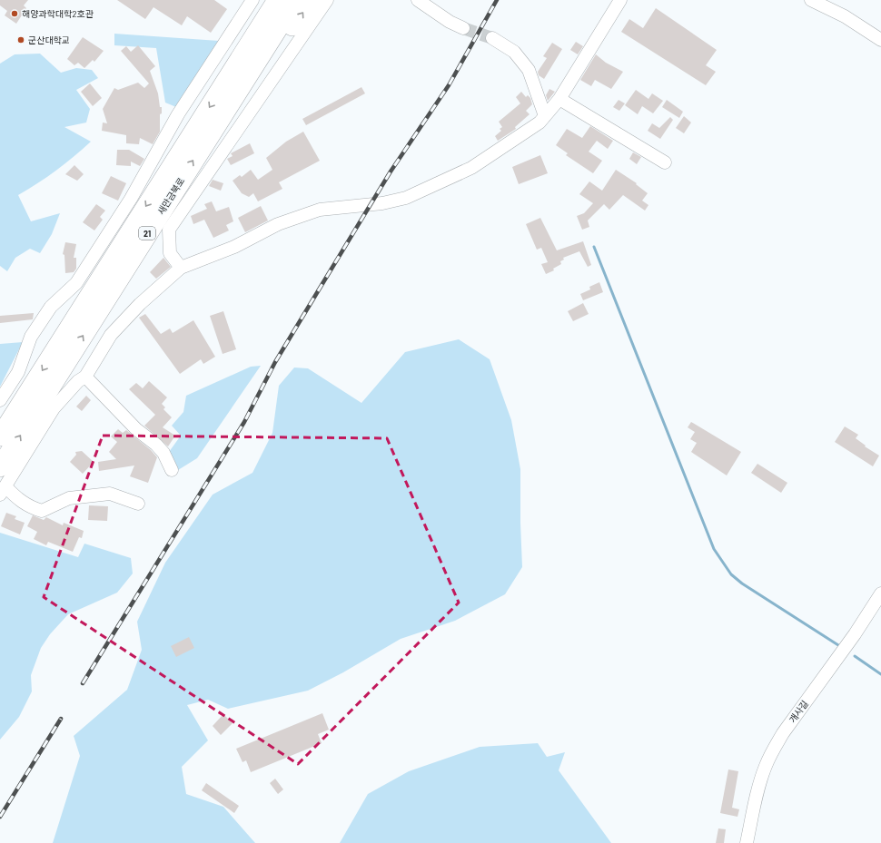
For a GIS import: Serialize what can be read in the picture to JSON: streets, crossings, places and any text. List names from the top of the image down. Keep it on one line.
{"streets":{"highway":["새만금북로","21"],"street":["개사길"]},"places":["해양과학대학2호관","군산대학교"]}
